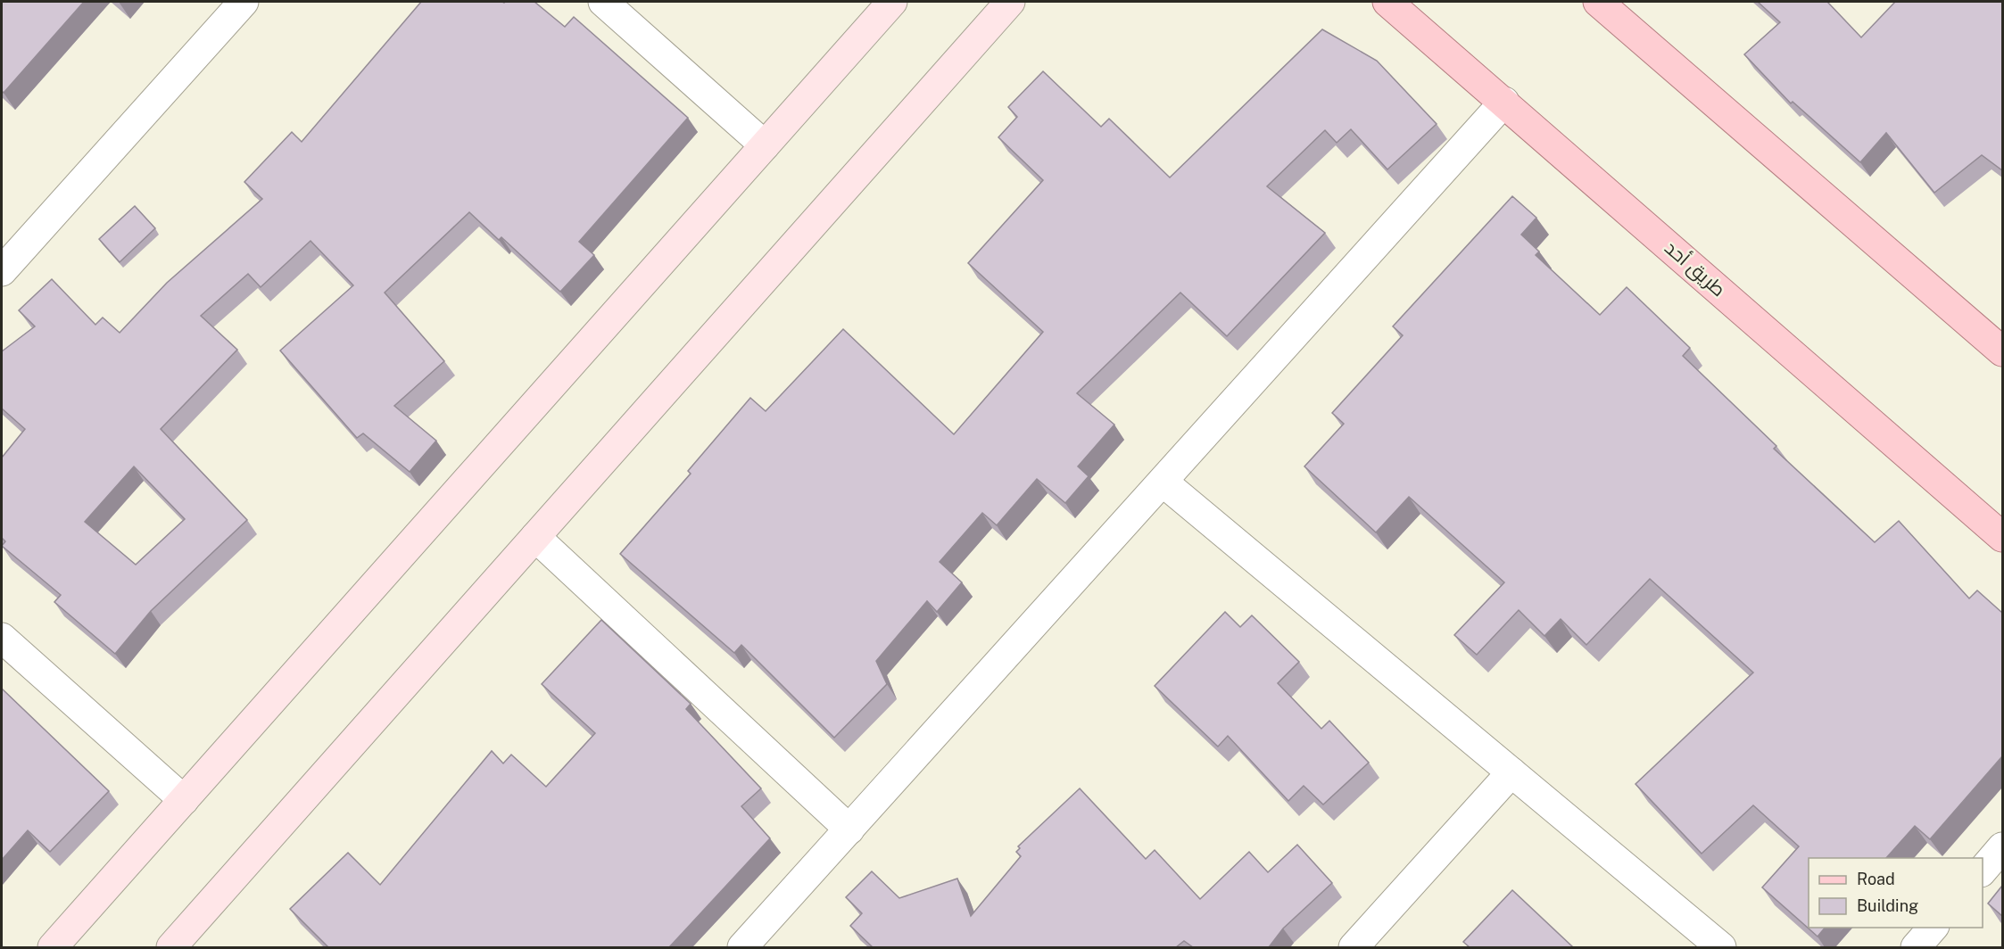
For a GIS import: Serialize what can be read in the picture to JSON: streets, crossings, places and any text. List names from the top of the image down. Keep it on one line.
{"streets":{"main road":["طريق أحد"]},"legend":["Road","Building"]}
